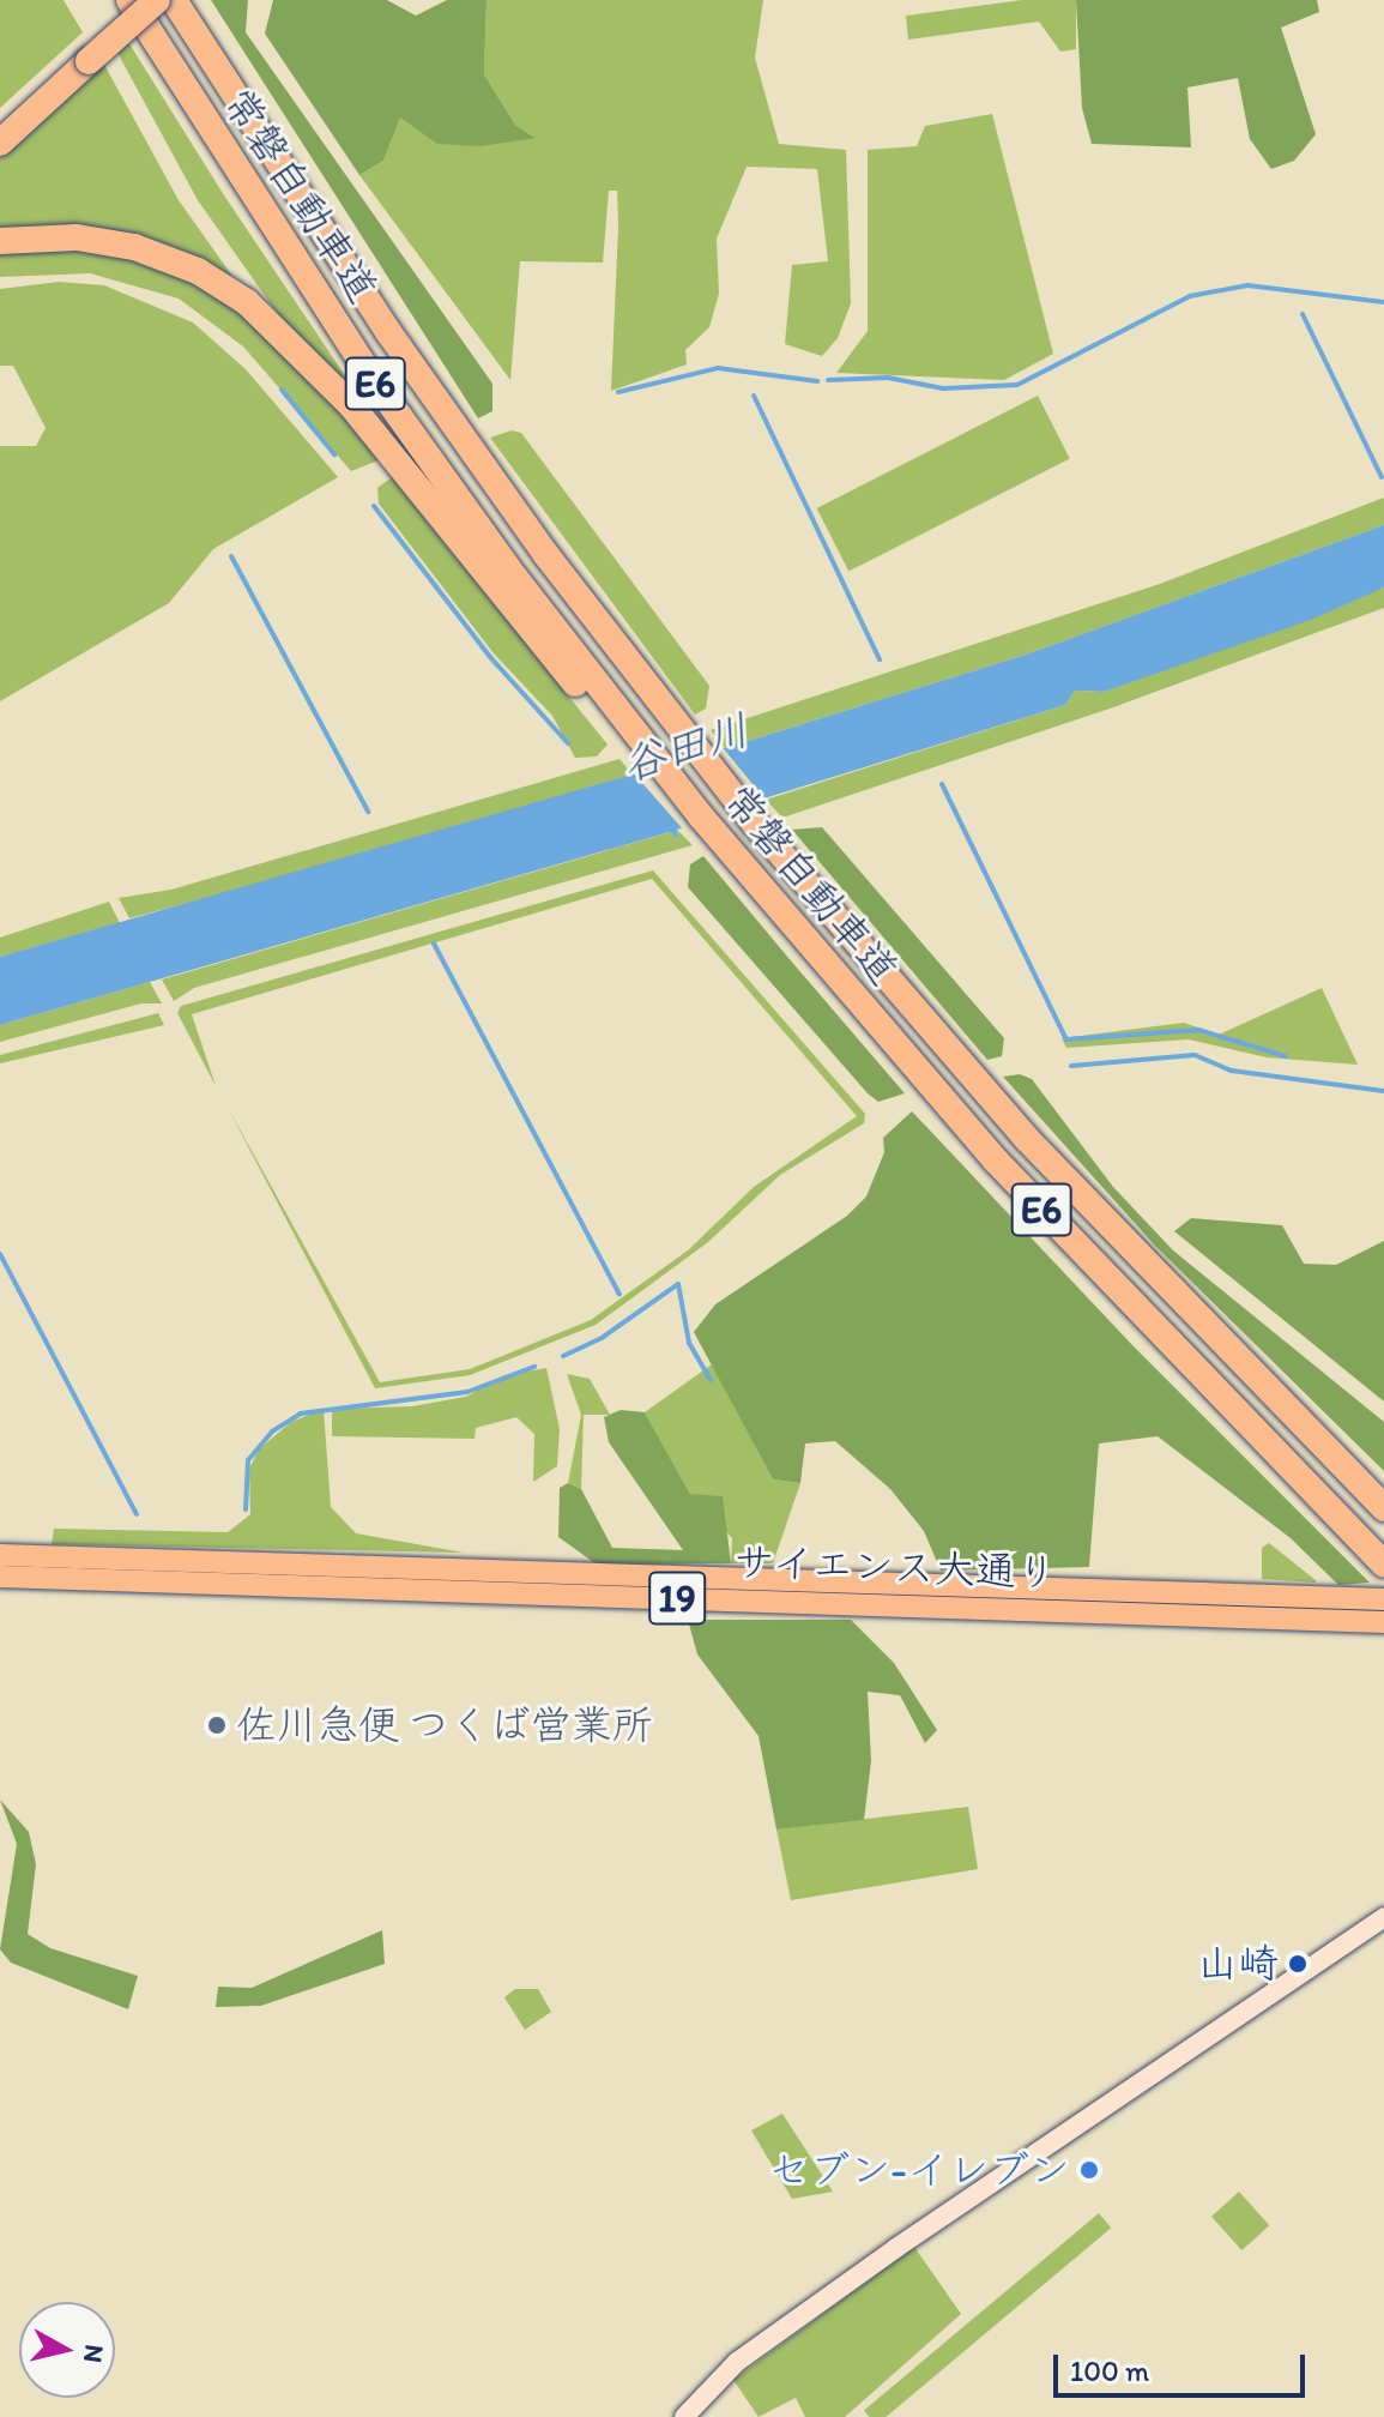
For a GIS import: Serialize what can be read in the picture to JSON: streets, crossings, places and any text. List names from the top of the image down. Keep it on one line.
{"streets":{"highway":["常磐自動車道","E6"],"main road":["サイエンス大通り","19"]},"water":["谷田川"],"places":["佐川急便 つくば営業所","山崎","セブン-イレブン"],"scale_bar":"100 m","north":"right"}
